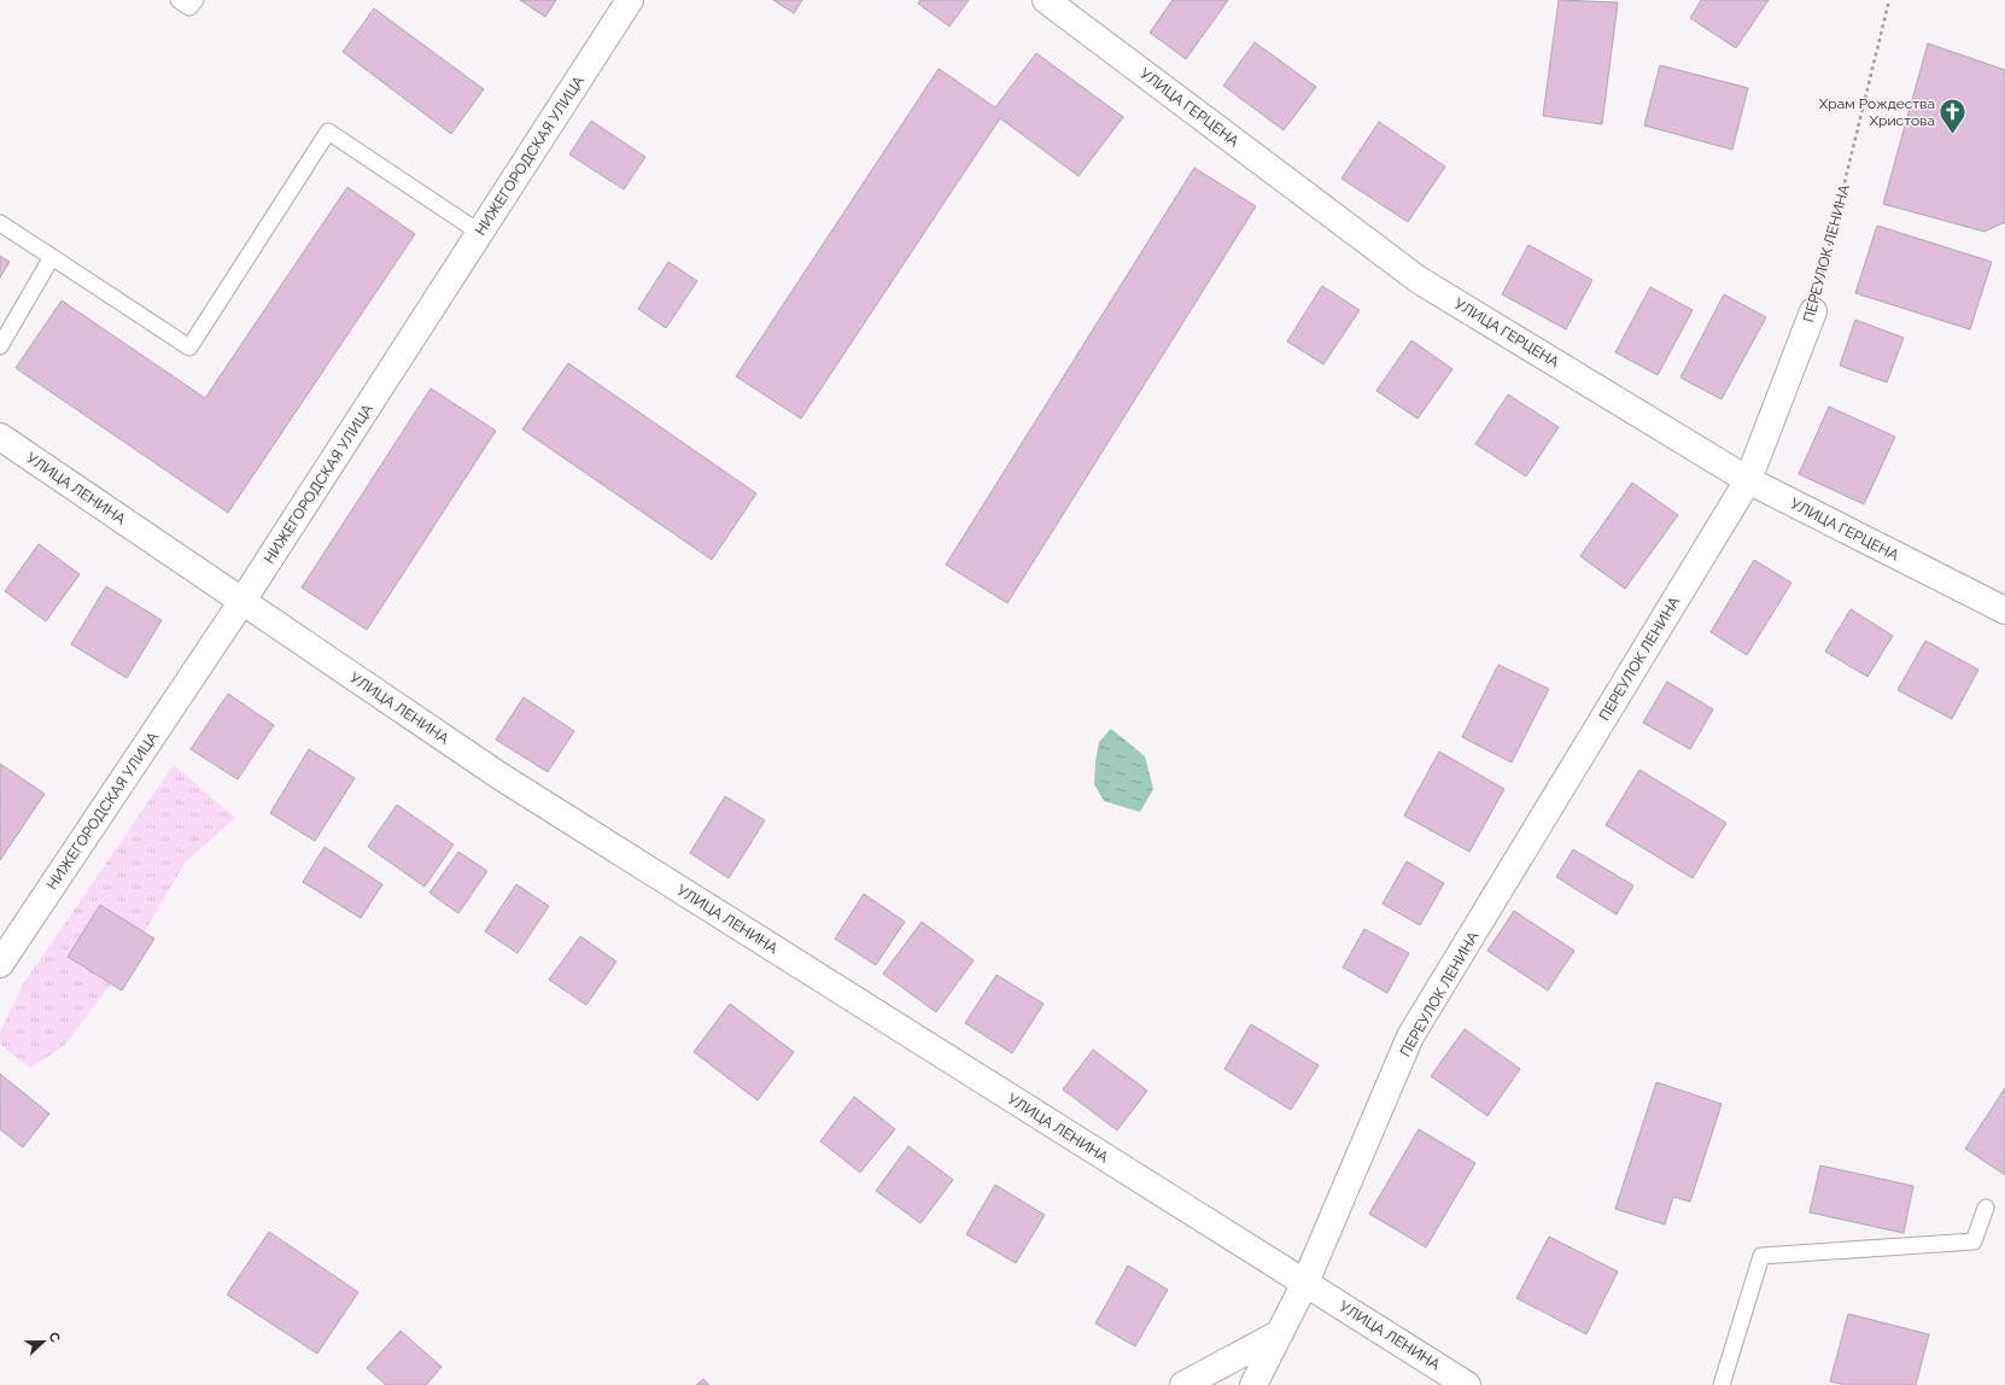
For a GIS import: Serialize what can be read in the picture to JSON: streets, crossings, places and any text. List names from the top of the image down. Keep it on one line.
{"streets":{"street":["УЛИЦА ГЕРЦЕНА","НИЖЕГОРОДСКАЯ УЛИЦА","ПЕРЕУЛОК ЛЕНИНА","УЛИЦА ЛЕНИНА"]},"crossings":[["УЛИЦА ГЕРЦЕНА","ПЕРЕУЛОК ЛЕНИНА"],["НИЖЕГОРОДСКАЯ УЛИЦА","УЛИЦА ЛЕНИНА"],["ПЕРЕУЛОК ЛЕНИНА","УЛИЦА ЛЕНИНА"]],"places":{"church":["Храм Рождества Христова"]},"north":"right"}
